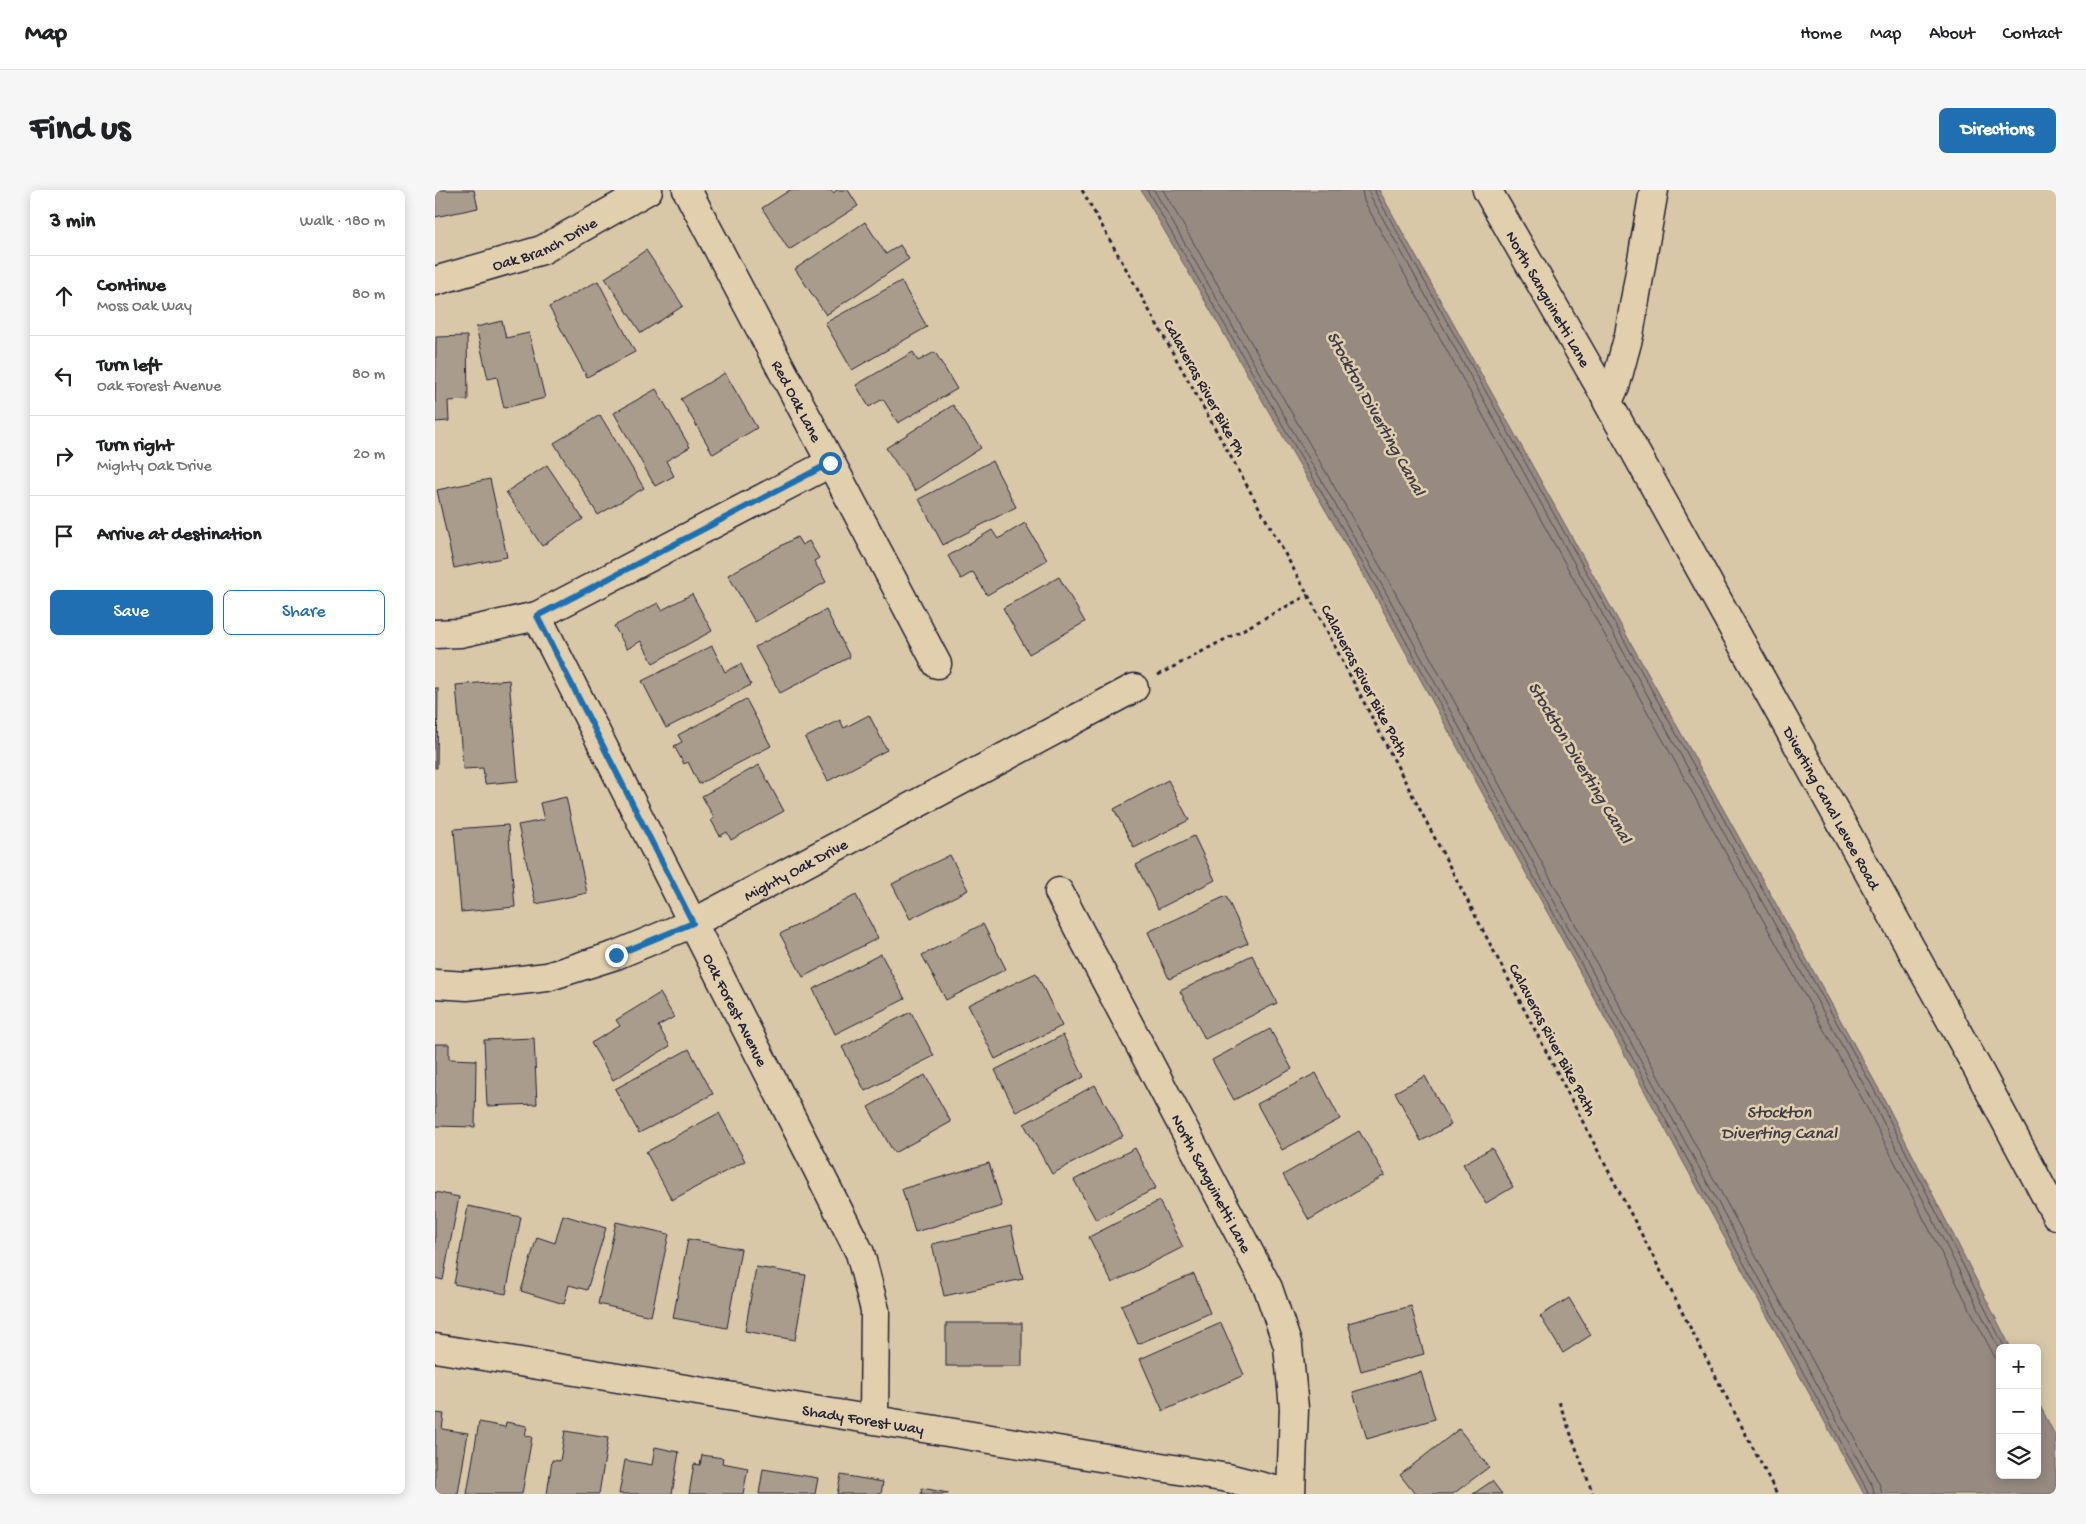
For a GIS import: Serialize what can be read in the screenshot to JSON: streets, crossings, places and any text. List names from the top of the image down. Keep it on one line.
{"streets":{"street":["Oak Branch Drive","North Sanguinetti Lane","Red Oak Lane","Diverting Canal Levee Road","Mighty Oak Drive","Oak Forest Avenue","Shady Forest Way"],"path":["Calaveras River Bike Ph","Calaveras River Bike Path"]},"crossings":[["North Sanguinetti Lane","Diverting Canal Levee Road"],["North Sanguinetti Lane","Shady Forest Way"],["Calaveras River Bike Ph","Calaveras River Bike Path"],["Mighty Oak Drive","Oak Forest Avenue"],["Oak Forest Avenue","Shady Forest Way"]],"water":["Stockton Diverting Canal"],"page":{"header":"Map","nav":["Home","Map","About","Contact"],"buttons":["Directions",["Save","Share"]],"title":"Find us","heading":["3 min","Walk · 180 m"],"list":[["Continue","Moss Oak Way","80 m"],["Turn left","Oak Forest Avenue","80 m"],["Turn right","Mighty Oak Drive","20 m"],"Arrive at destination"],"map_buttons":["+","−"]}}
